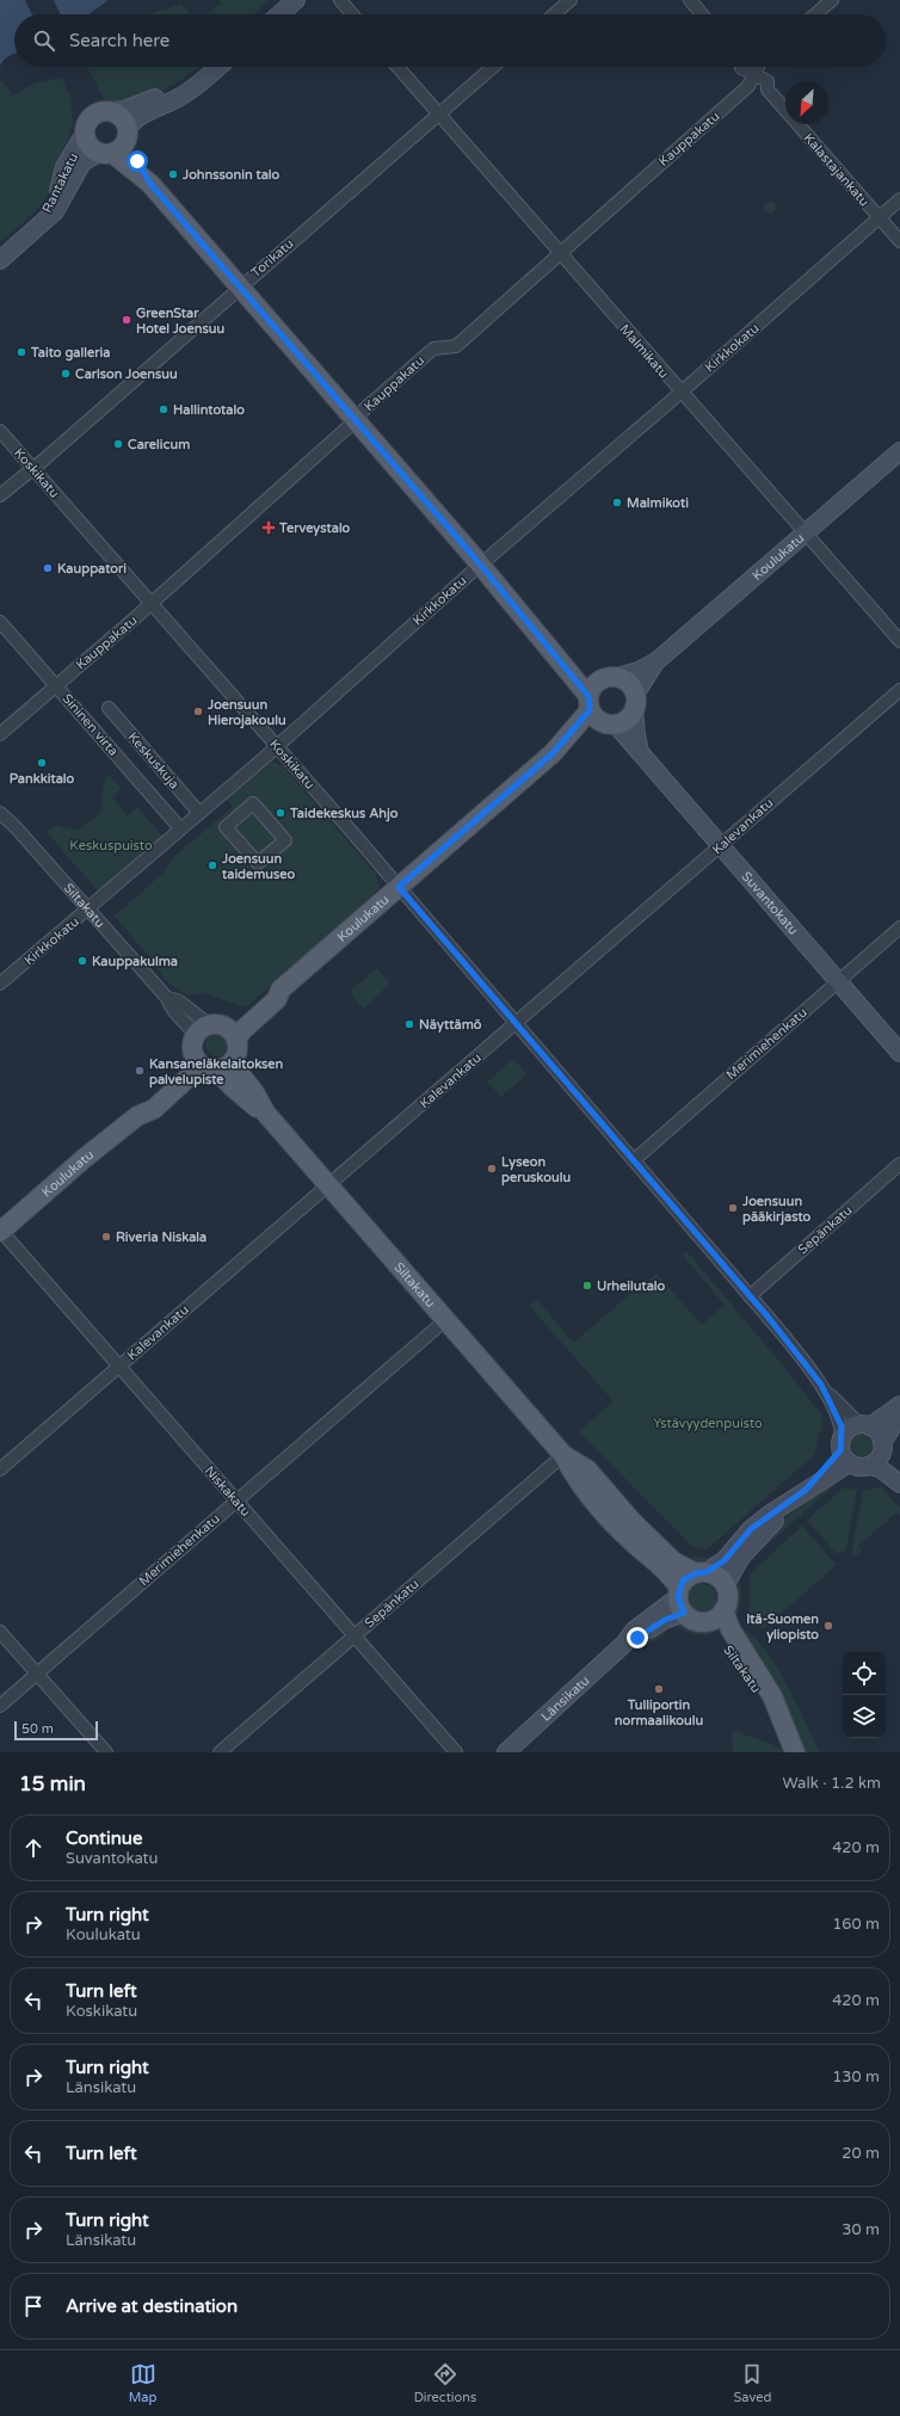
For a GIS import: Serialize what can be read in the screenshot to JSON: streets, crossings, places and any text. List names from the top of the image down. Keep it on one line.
{"streets":{"main road":["Rantakatu","Koulukatu","Suvantokatu","Siltakatu","Länsikatu"],"street":["Kauppakatu","Kalastajankatu","Torikatu","Kirkkokatu","Malmikatu","Koskikatu","Sininen virta","Keskuskuja","Kalevankatu","Merimiehenkatu","Sepänkatu","Niskakatu"]},"crossings":[["Kauppakatu","Kalastajankatu"],["Kauppakatu","Malmikatu"],["Kauppakatu","Koskikatu"],["Kauppakatu","Sininen virta"],["Kalastajankatu","Kirkkokatu"],["Torikatu","Malmikatu"],["Torikatu","Koskikatu"],["Kirkkokatu","Malmikatu"],["Kirkkokatu","Koskikatu"],["Kirkkokatu","Sininen virta"],["Kirkkokatu","Keskuskuja"],["Kirkkokatu","Siltakatu"],["Malmikatu","Koulukatu"],["Koskikatu","Koulukatu"],["Koskikatu","Kalevankatu"],["Koskikatu","Merimiehenkatu"],["Koskikatu","Sepänkatu"],["Koulukatu","Suvantokatu"],["Koulukatu","Siltakatu"],["Koulukatu","Niskakatu"],["Kalevankatu","Suvantokatu"],["Kalevankatu","Siltakatu"],["Kalevankatu","Niskakatu"],["Suvantokatu","Merimiehenkatu"],["Siltakatu","Merimiehenkatu"],["Siltakatu","Sepänkatu"],["Siltakatu","Länsikatu"],["Merimiehenkatu","Niskakatu"],["Sepänkatu","Niskakatu"]],"parks":["Keskuspuisto","Ystävyydenpuisto"],"places":{"other":["Johnssonin talo","GreenStar Hotel Joensuu","Taito galleria","Carlson Joensuu","Hallintotalo","Carelicum","Malmikoti","Kauppatori","Joensuun Hierojakoulu","Pankkitalo","Taidekeskus Ahjo","Joensuun taidemuseo","Kauppakulma","Näyttämö","Kansaneläkelaitoksen palvelupiste","Lyseon peruskoulu","Joensuun pääkirjasto","Riveria Niskala","Urheilutalo","Itä-Suomen yliopisto","Tulliportin normaalikoulu"],"health":["Terveystalo"]},"scale_bar":"50 m","north":"bottom left","page":{"search":"Search here","scale":"50 m","heading":["15 min","Walk · 1.2 km"],"list":[["Continue","Suvantokatu","420 m"],["Turn right","Koulukatu","160 m"],["Turn left","Koskikatu","420 m"],["Turn right","Länsikatu","130 m"],["Turn left","20 m"],["Turn right","Länsikatu","30 m"],"Arrive at destination"],"nav":["Map","Directions","Saved"]}}
